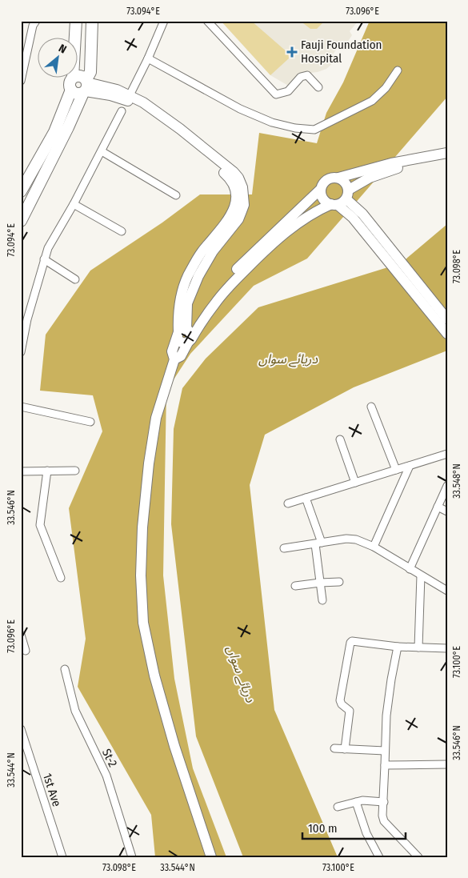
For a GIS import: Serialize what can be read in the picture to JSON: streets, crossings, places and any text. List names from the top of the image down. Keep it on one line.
{"streets":{"street":["St-2","1st Ave"]},"water":["دریائے سواں"],"places":{"health":["Fauji Foundation Hospital"]},"scale_bar":"100 m","north":"top right","coordinates":["73.094°E","73.096°E","73.098°E","33.548°N","33.546°N","73.100°E","33.544°N"]}
